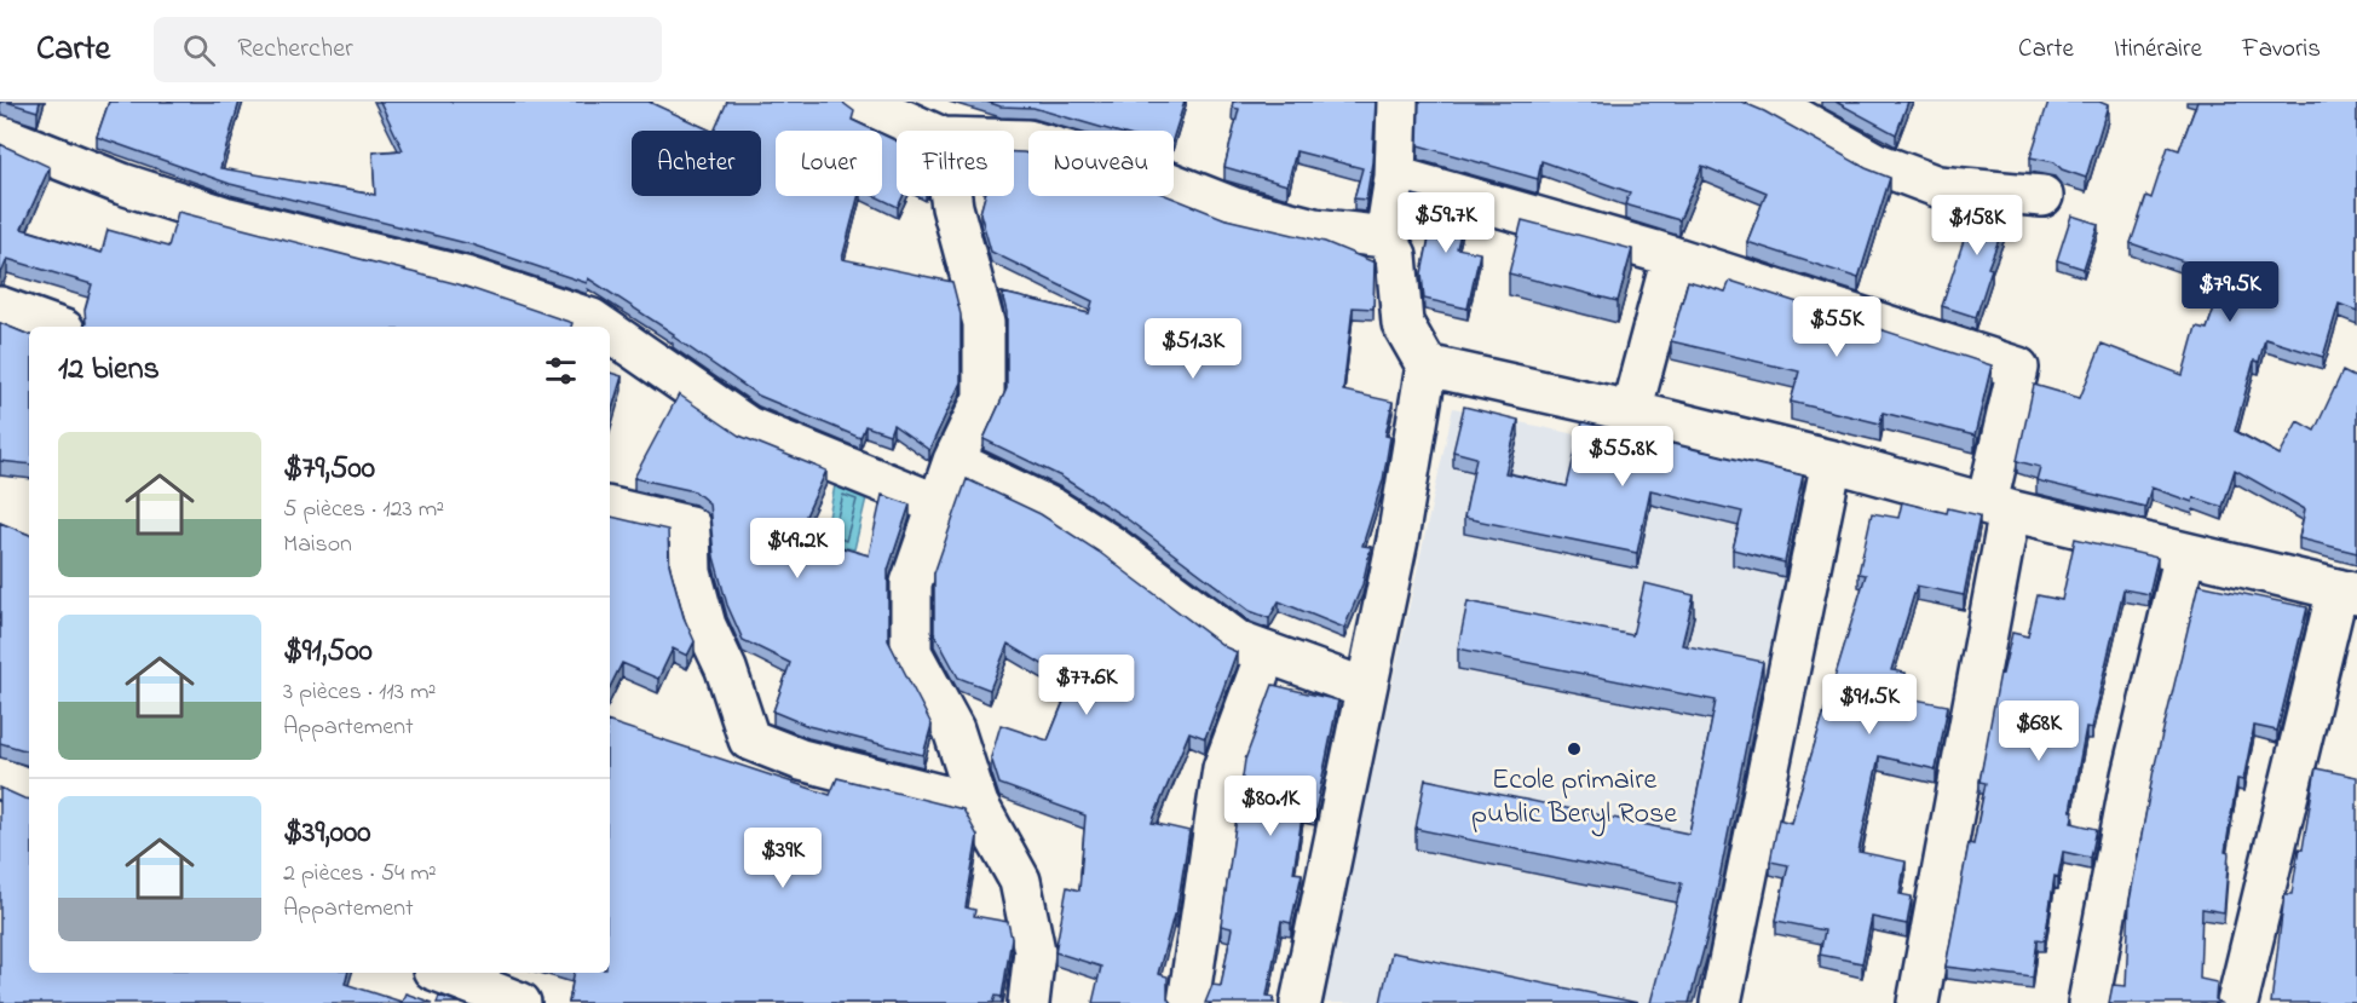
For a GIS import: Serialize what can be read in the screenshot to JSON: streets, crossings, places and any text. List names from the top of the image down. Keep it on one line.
{"places":["Ecole primaire public Beryl Rose"],"page":{"header":"Carte","search":"Rechercher","nav":["Carte","Itinéraire","Favoris"],"chip":["Acheter","Louer","Filtres","Nouveau"],"price":["$59.7K","$158K","$79.5K","$55K","$51.3K","$55.8K","$49.2K","$77.6K","$91.5K","$68K","$80.1K","$39K"],"heading":"12 biens","list":[{"name":"$79,500","note":"5 pièces · 123 m² · Maison"},{"name":"$91,500","note":"3 pièces · 113 m² · Appartement"},{"name":"$39,000","note":"2 pièces · 54 m² · Appartement"}]}}
